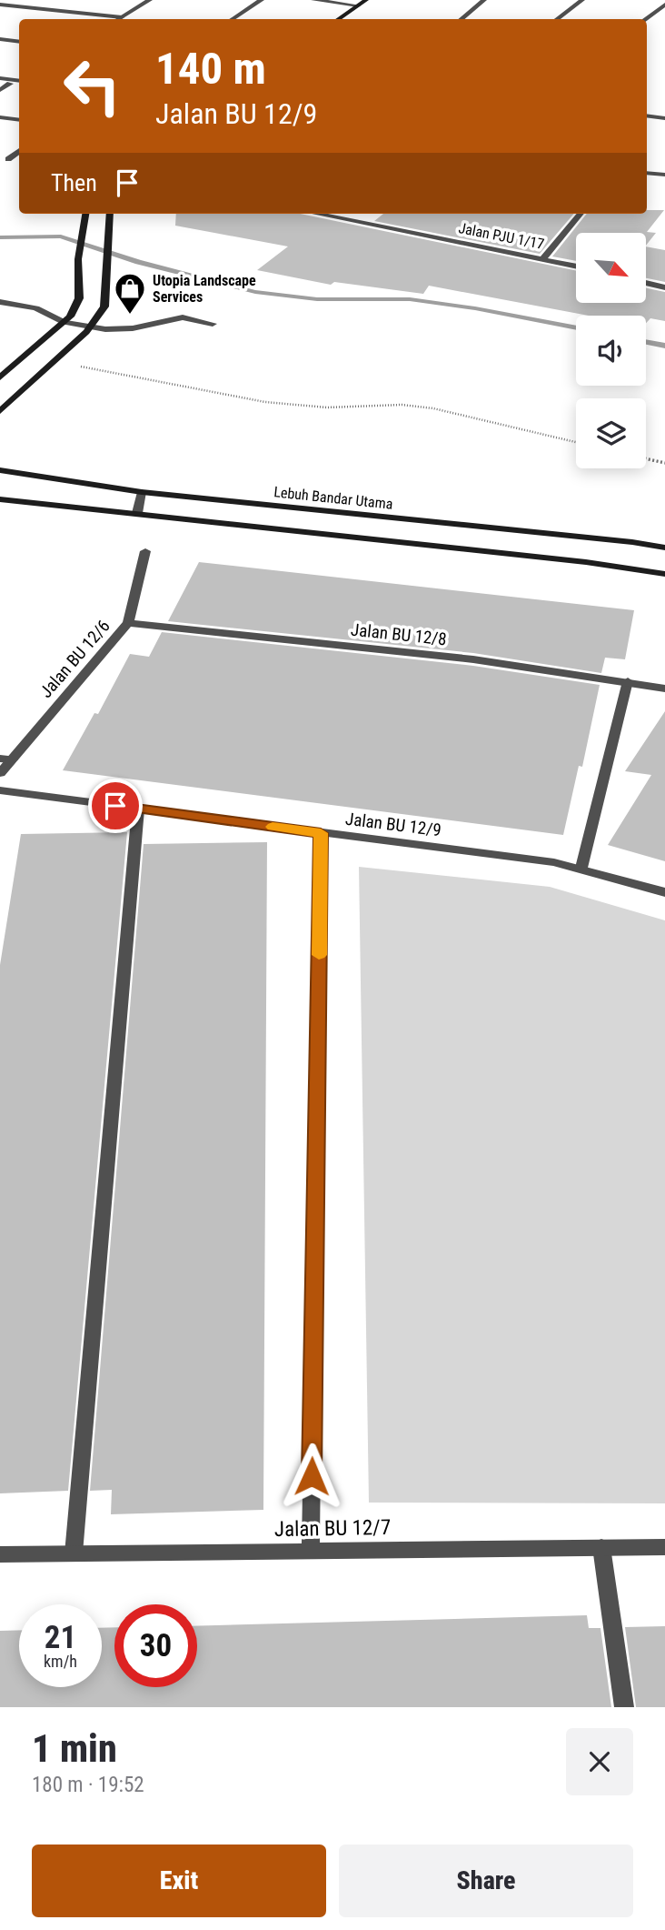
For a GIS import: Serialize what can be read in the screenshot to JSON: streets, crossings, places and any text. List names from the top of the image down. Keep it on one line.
{"streets":{"main road":["Lebuh Bandar Utama"],"street":["Jalan PJU 1/17","Jalan BU 12/8","Jalan BU 12/6","Jalan BU 12/9","Jalan BU 12/7"]},"crossings":[["Jalan BU 12/8","Jalan BU 12/6"]],"places":{"shop":["Utopia Landscape Services"]},"north":"bottom right","page":{"turn":["140 m","Jalan BU 12/9"],"then":"Then","speed":"21 km/h","limit":"30","heading":["1 min","180 m · 19:52"],"buttons":["Exit","Share"]}}
